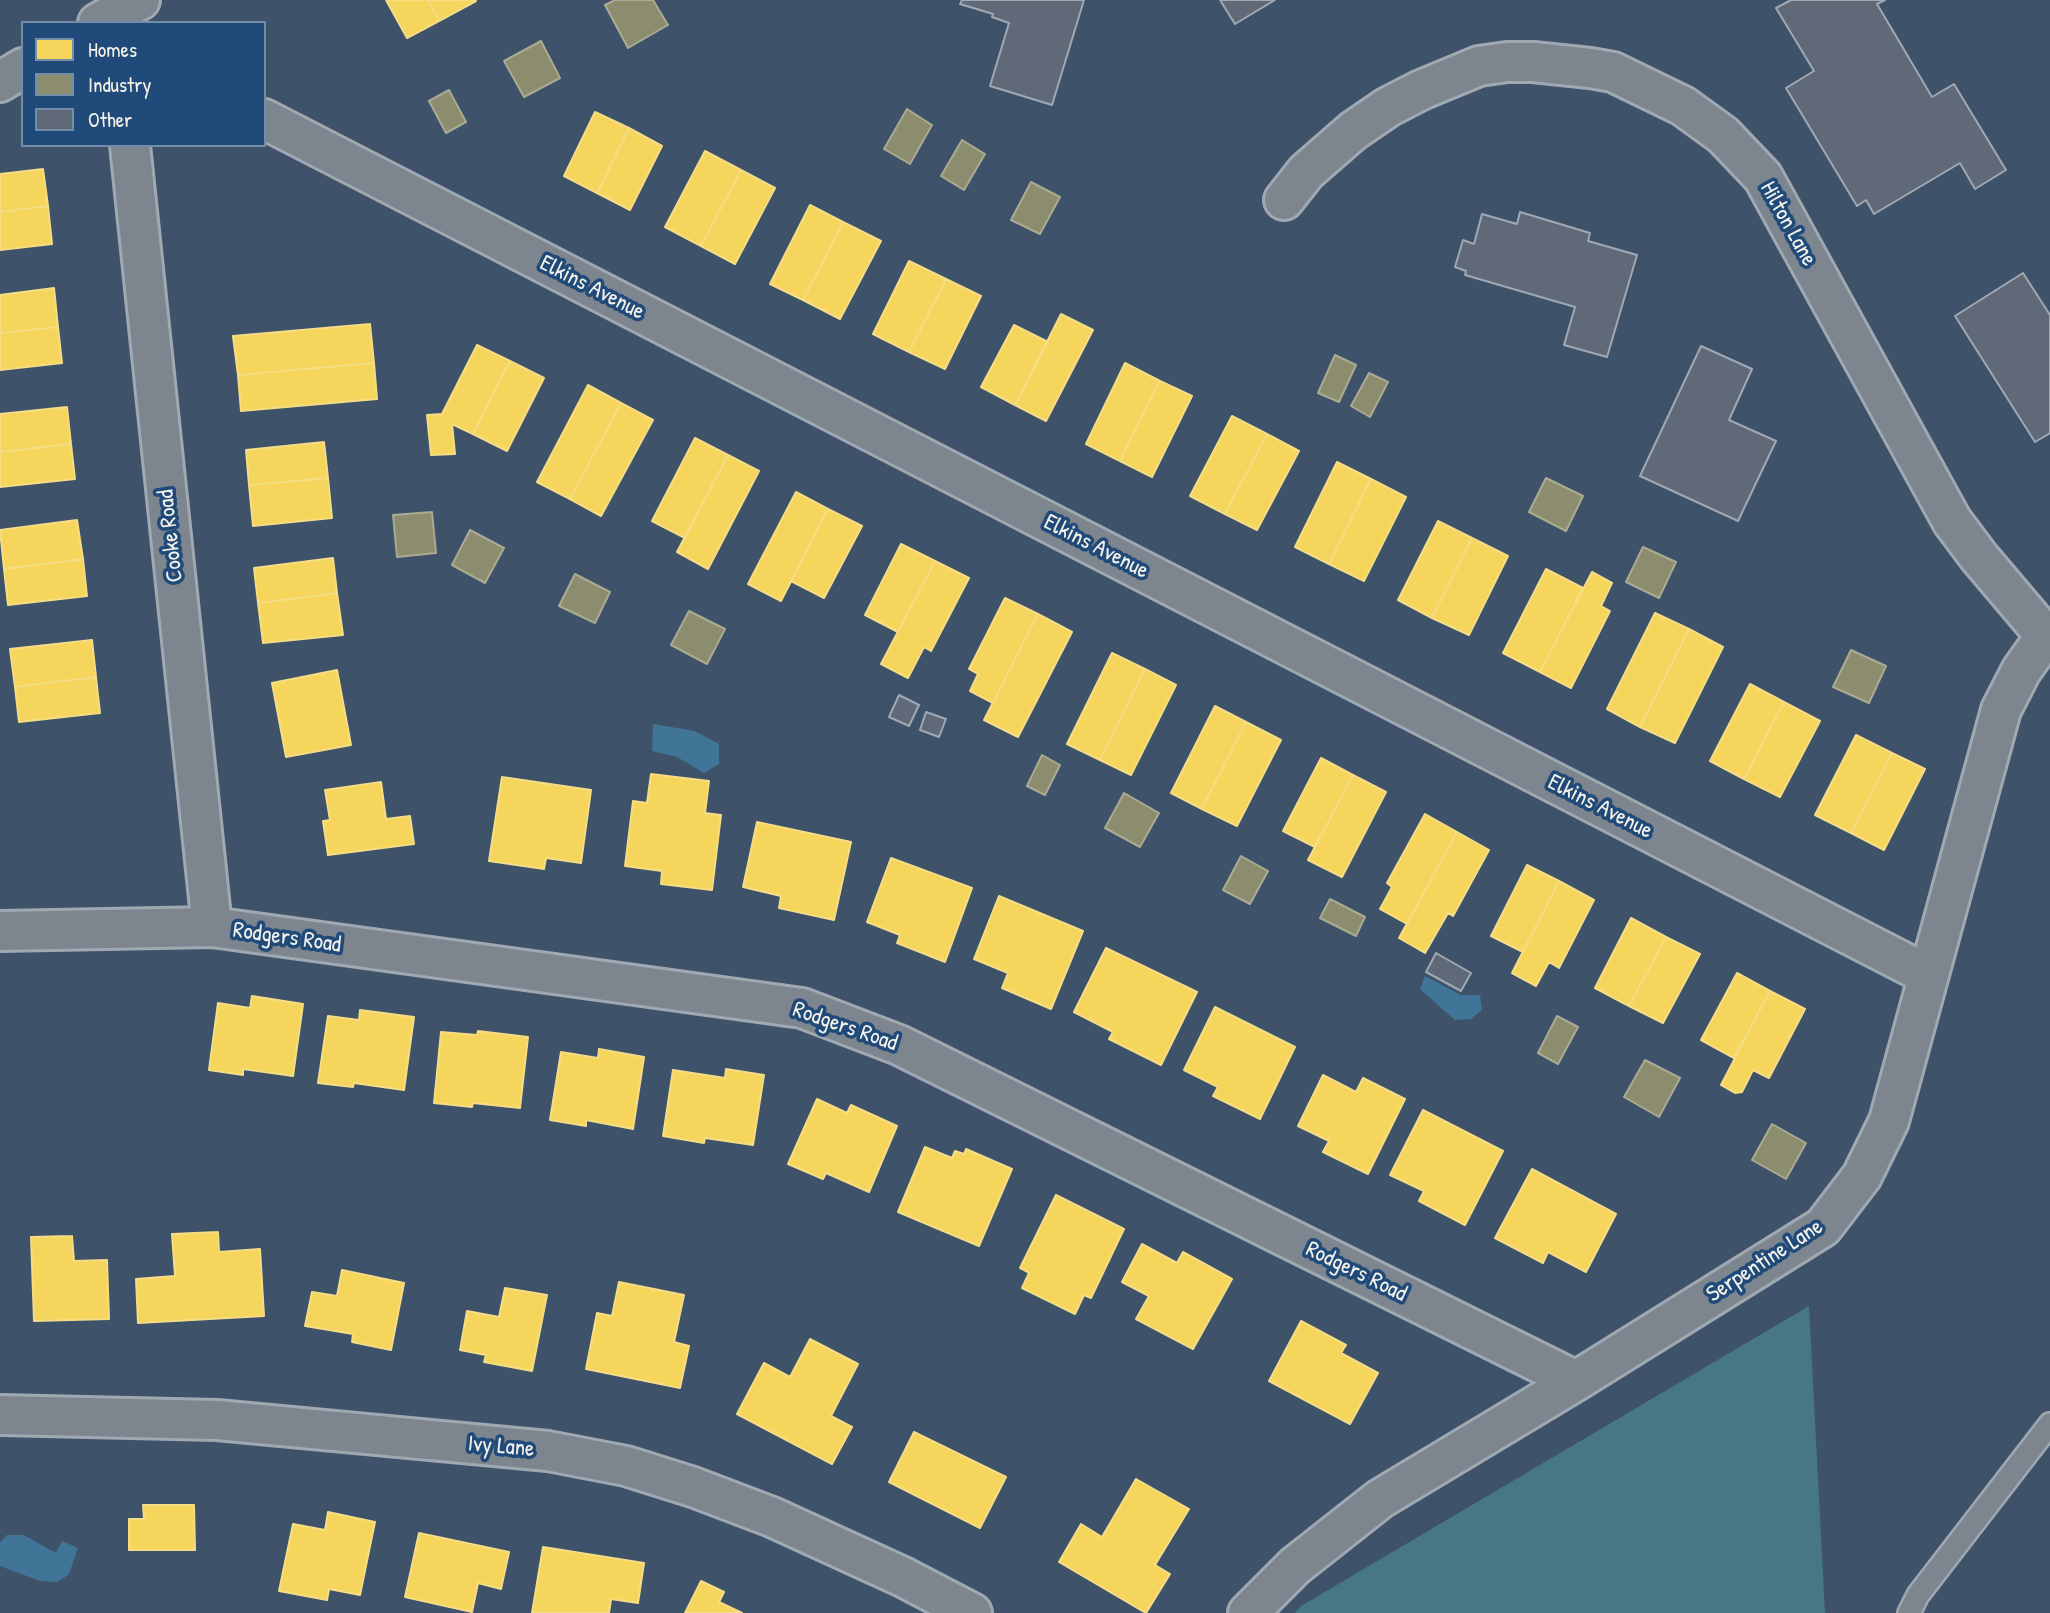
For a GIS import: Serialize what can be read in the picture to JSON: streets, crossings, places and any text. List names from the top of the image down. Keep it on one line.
{"streets":{"street":["Hilton Lane","Elkins Avenue","Cooke Road","Rodgers Road","Serpentine Lane","Ivy Lane"]},"crossings":[["Hilton Lane","Serpentine Lane"],["Elkins Avenue","Serpentine Lane"],["Cooke Road","Rodgers Road"],["Rodgers Road","Serpentine Lane"]],"legend":["Homes","Industry","Other"]}
